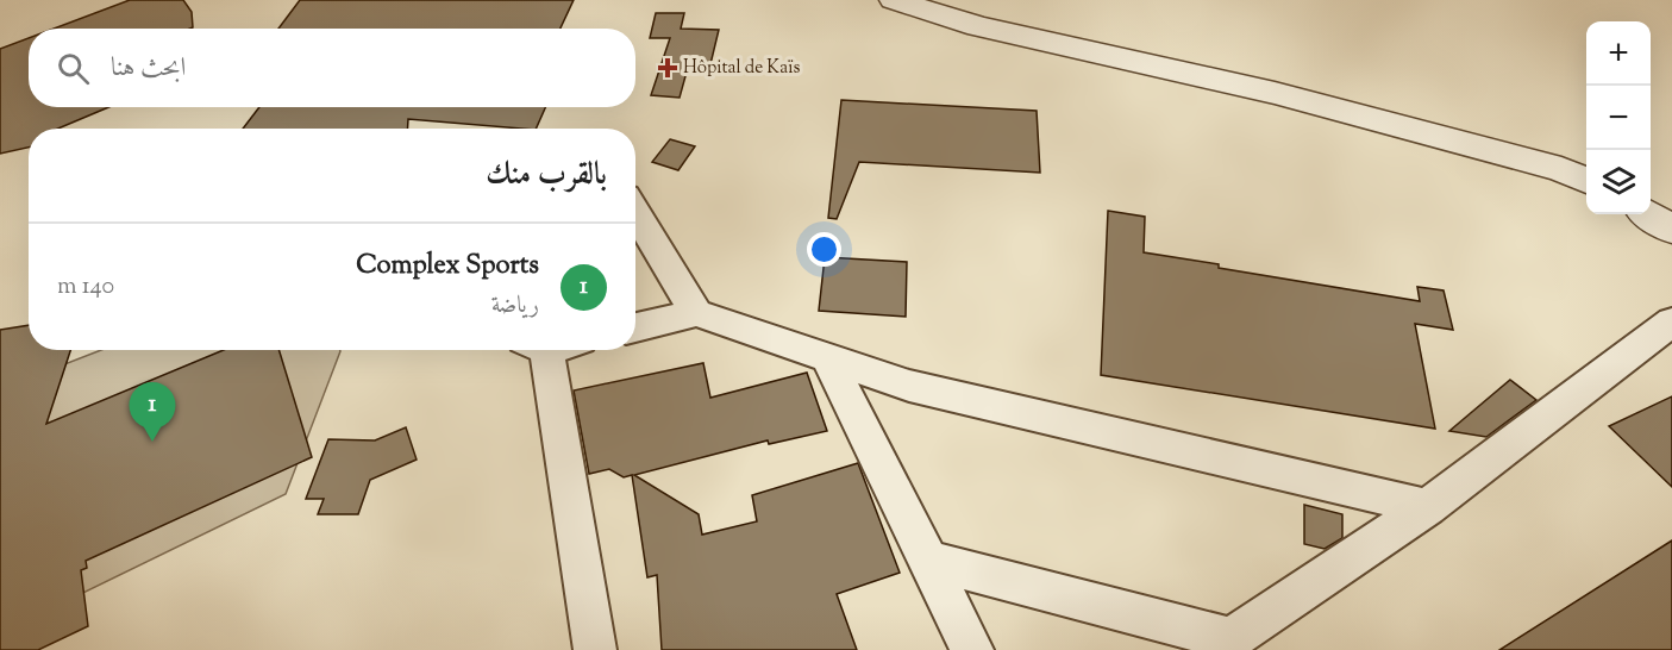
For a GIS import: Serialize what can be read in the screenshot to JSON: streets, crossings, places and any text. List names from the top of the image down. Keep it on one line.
{"places":{"health":["Hôpital de Kaïs"]},"page":{"map_buttons":["+","−"],"search":"ابحث هنا","heading":"بالقرب منك","list":[{"mark":"1","name":"Complex Sports","note":"رياضة","value":"140 m"}],"pins":"1"}}
